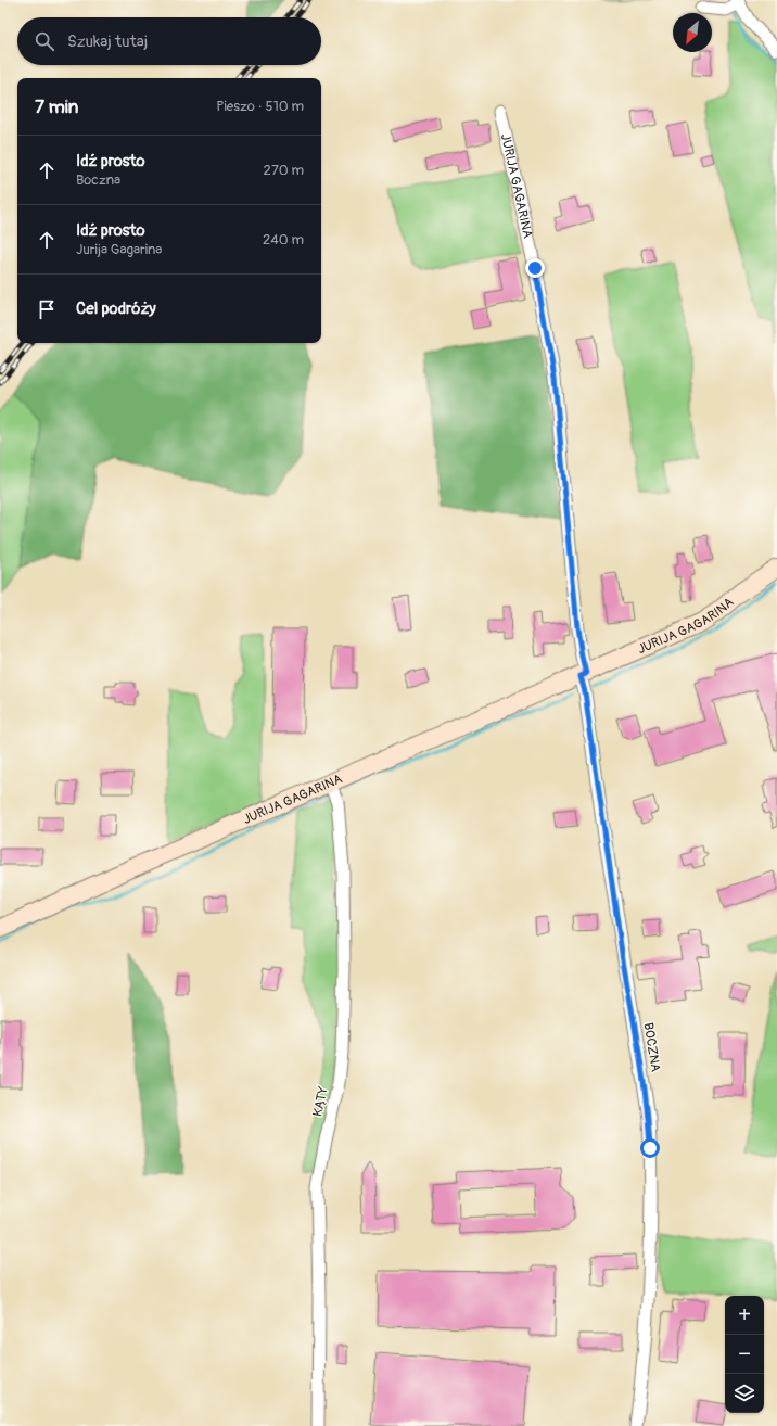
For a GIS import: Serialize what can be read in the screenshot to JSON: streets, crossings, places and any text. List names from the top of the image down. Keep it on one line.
{"streets":{"street":["JURIJA GAGARINA","BOCZNA","KĄTY"]},"crossings":[["JURIJA GAGARINA","BOCZNA"],["JURIJA GAGARINA","KĄTY"]],"north":"bottom left","page":{"search":"Szukaj tutaj","heading":["7 min","Pieszo · 510 m"],"list":[["Idź prosto","Boczna","270 m"],["Idź prosto","Jurija Gagarina","240 m"],"Cel podróży"],"map_buttons":["+","−"]}}
